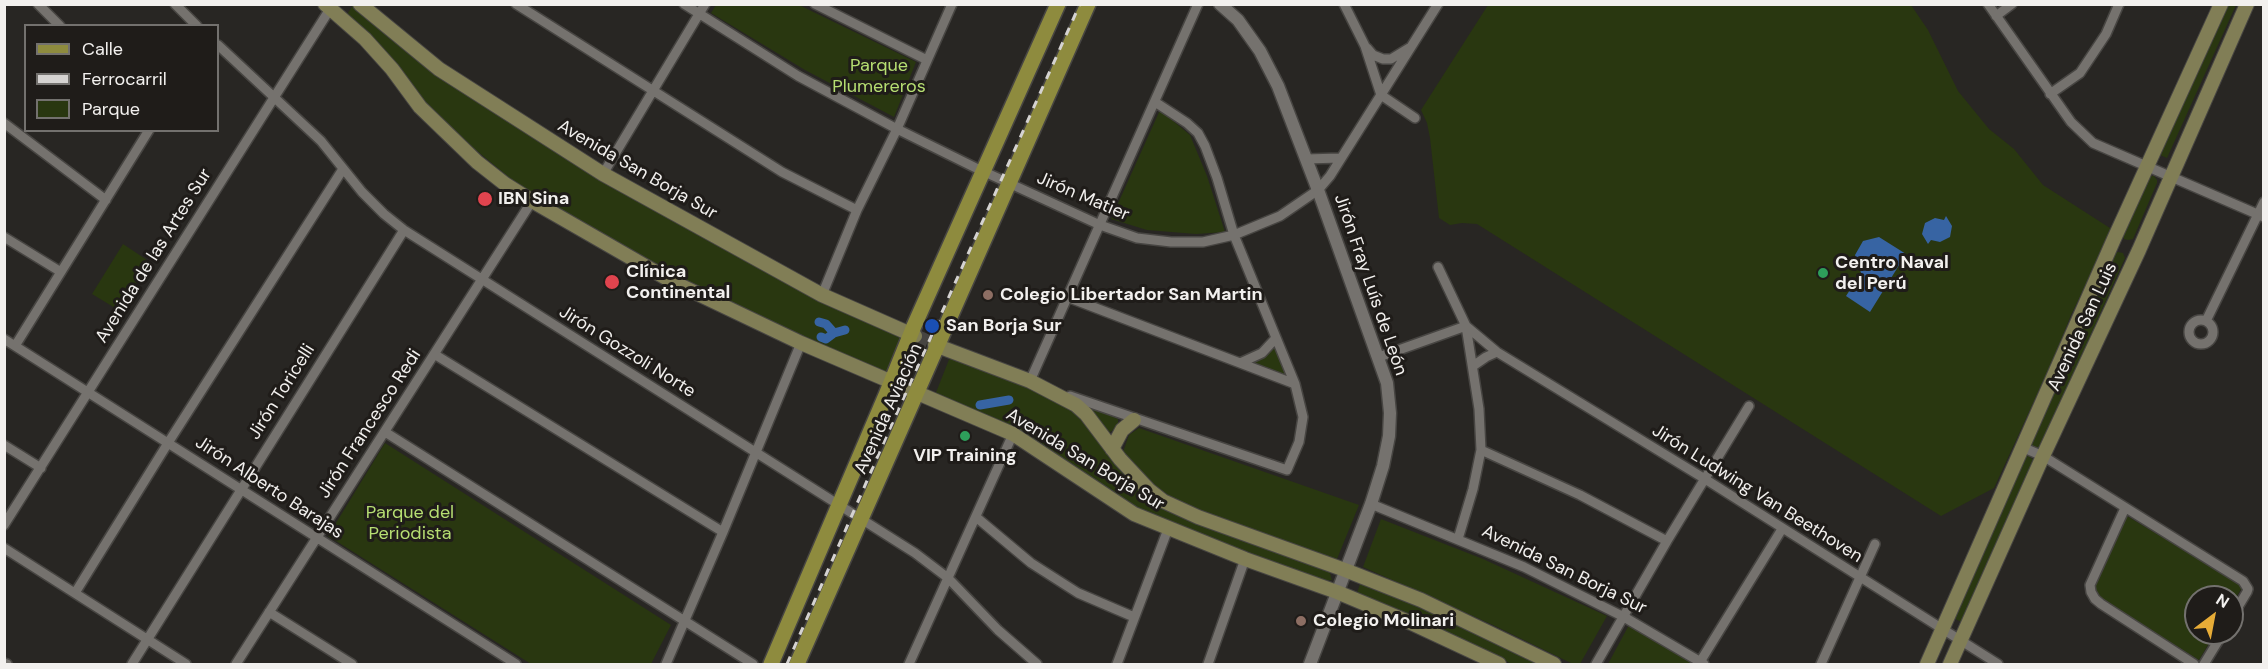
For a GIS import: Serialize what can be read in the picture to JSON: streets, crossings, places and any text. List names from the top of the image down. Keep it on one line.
{"streets":{"main road":["Avenida San Borja Sur","Avenida San Luis","Avenida Aviación"],"street":["Jirón Matier","Avenida de las Artes Sur","Jirón Fray Luís de León","Jirón Gozzoli Norte","Jirón Toricelli","Jirón Francesco Redi","Jirón Alberto Barajas","Jirón Ludwing Van Beethoven"]},"crossings":[["Avenida San Borja Sur","Avenida de las Artes Sur"],["Avenida San Borja Sur","Jirón Fray Luís de León"],["Avenida San Borja Sur","Avenida Aviación"],["Avenida San Borja Sur","Jirón Francesco Redi"],["Jirón Matier","Jirón Fray Luís de León"],["Jirón Matier","Avenida Aviación"],["Avenida de las Artes Sur","Jirón Gozzoli Norte"],["Avenida de las Artes Sur","Jirón Alberto Barajas"],["Avenida San Luis","Jirón Ludwing Van Beethoven"],["Jirón Gozzoli Norte","Jirón Toricelli"],["Jirón Gozzoli Norte","Avenida Aviación"],["Jirón Gozzoli Norte","Jirón Francesco Redi"],["Jirón Toricelli","Jirón Alberto Barajas"],["Jirón Francesco Redi","Jirón Alberto Barajas"]],"parks":["Parque Plumereros","Parque del Periodista"],"places":["IBN Sina","Centro Naval del Perú","Clínica Continental","Colegio Libertador San Martin","San Borja Sur","VIP Training","Colegio Molinari"],"legend":["Calle","Ferrocarril","Parque"],"north":"top right"}
